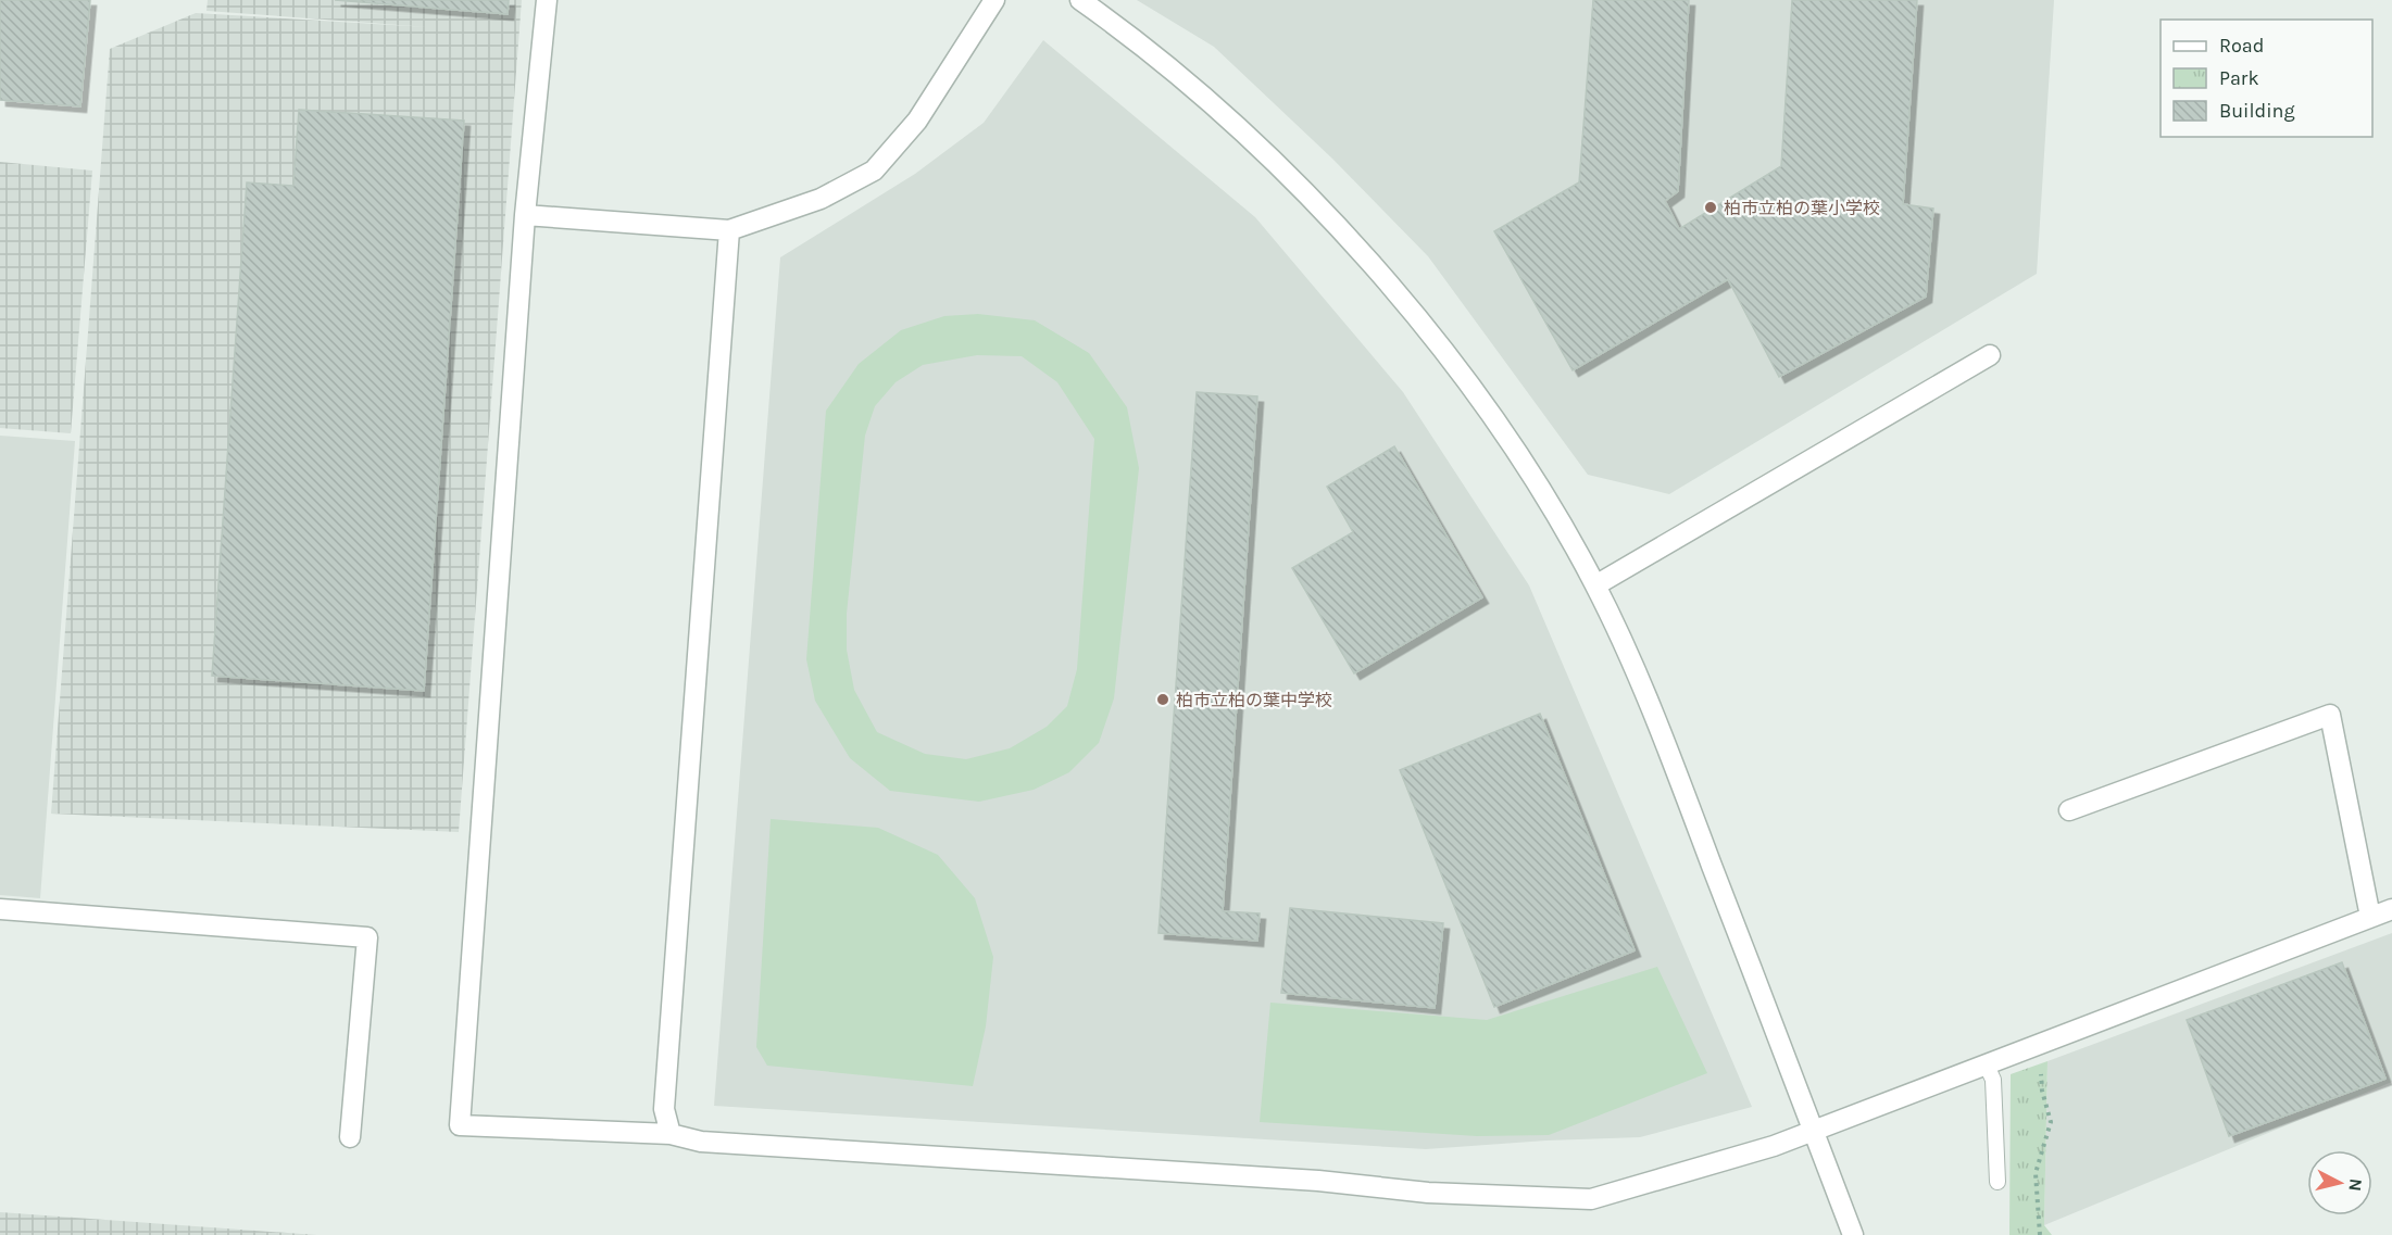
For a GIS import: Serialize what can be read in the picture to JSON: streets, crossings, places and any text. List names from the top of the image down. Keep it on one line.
{"places":["柏市立柏の葉小学校","柏市立柏の葉中学校"],"legend":["Road","Park","Building"],"north":"right"}
